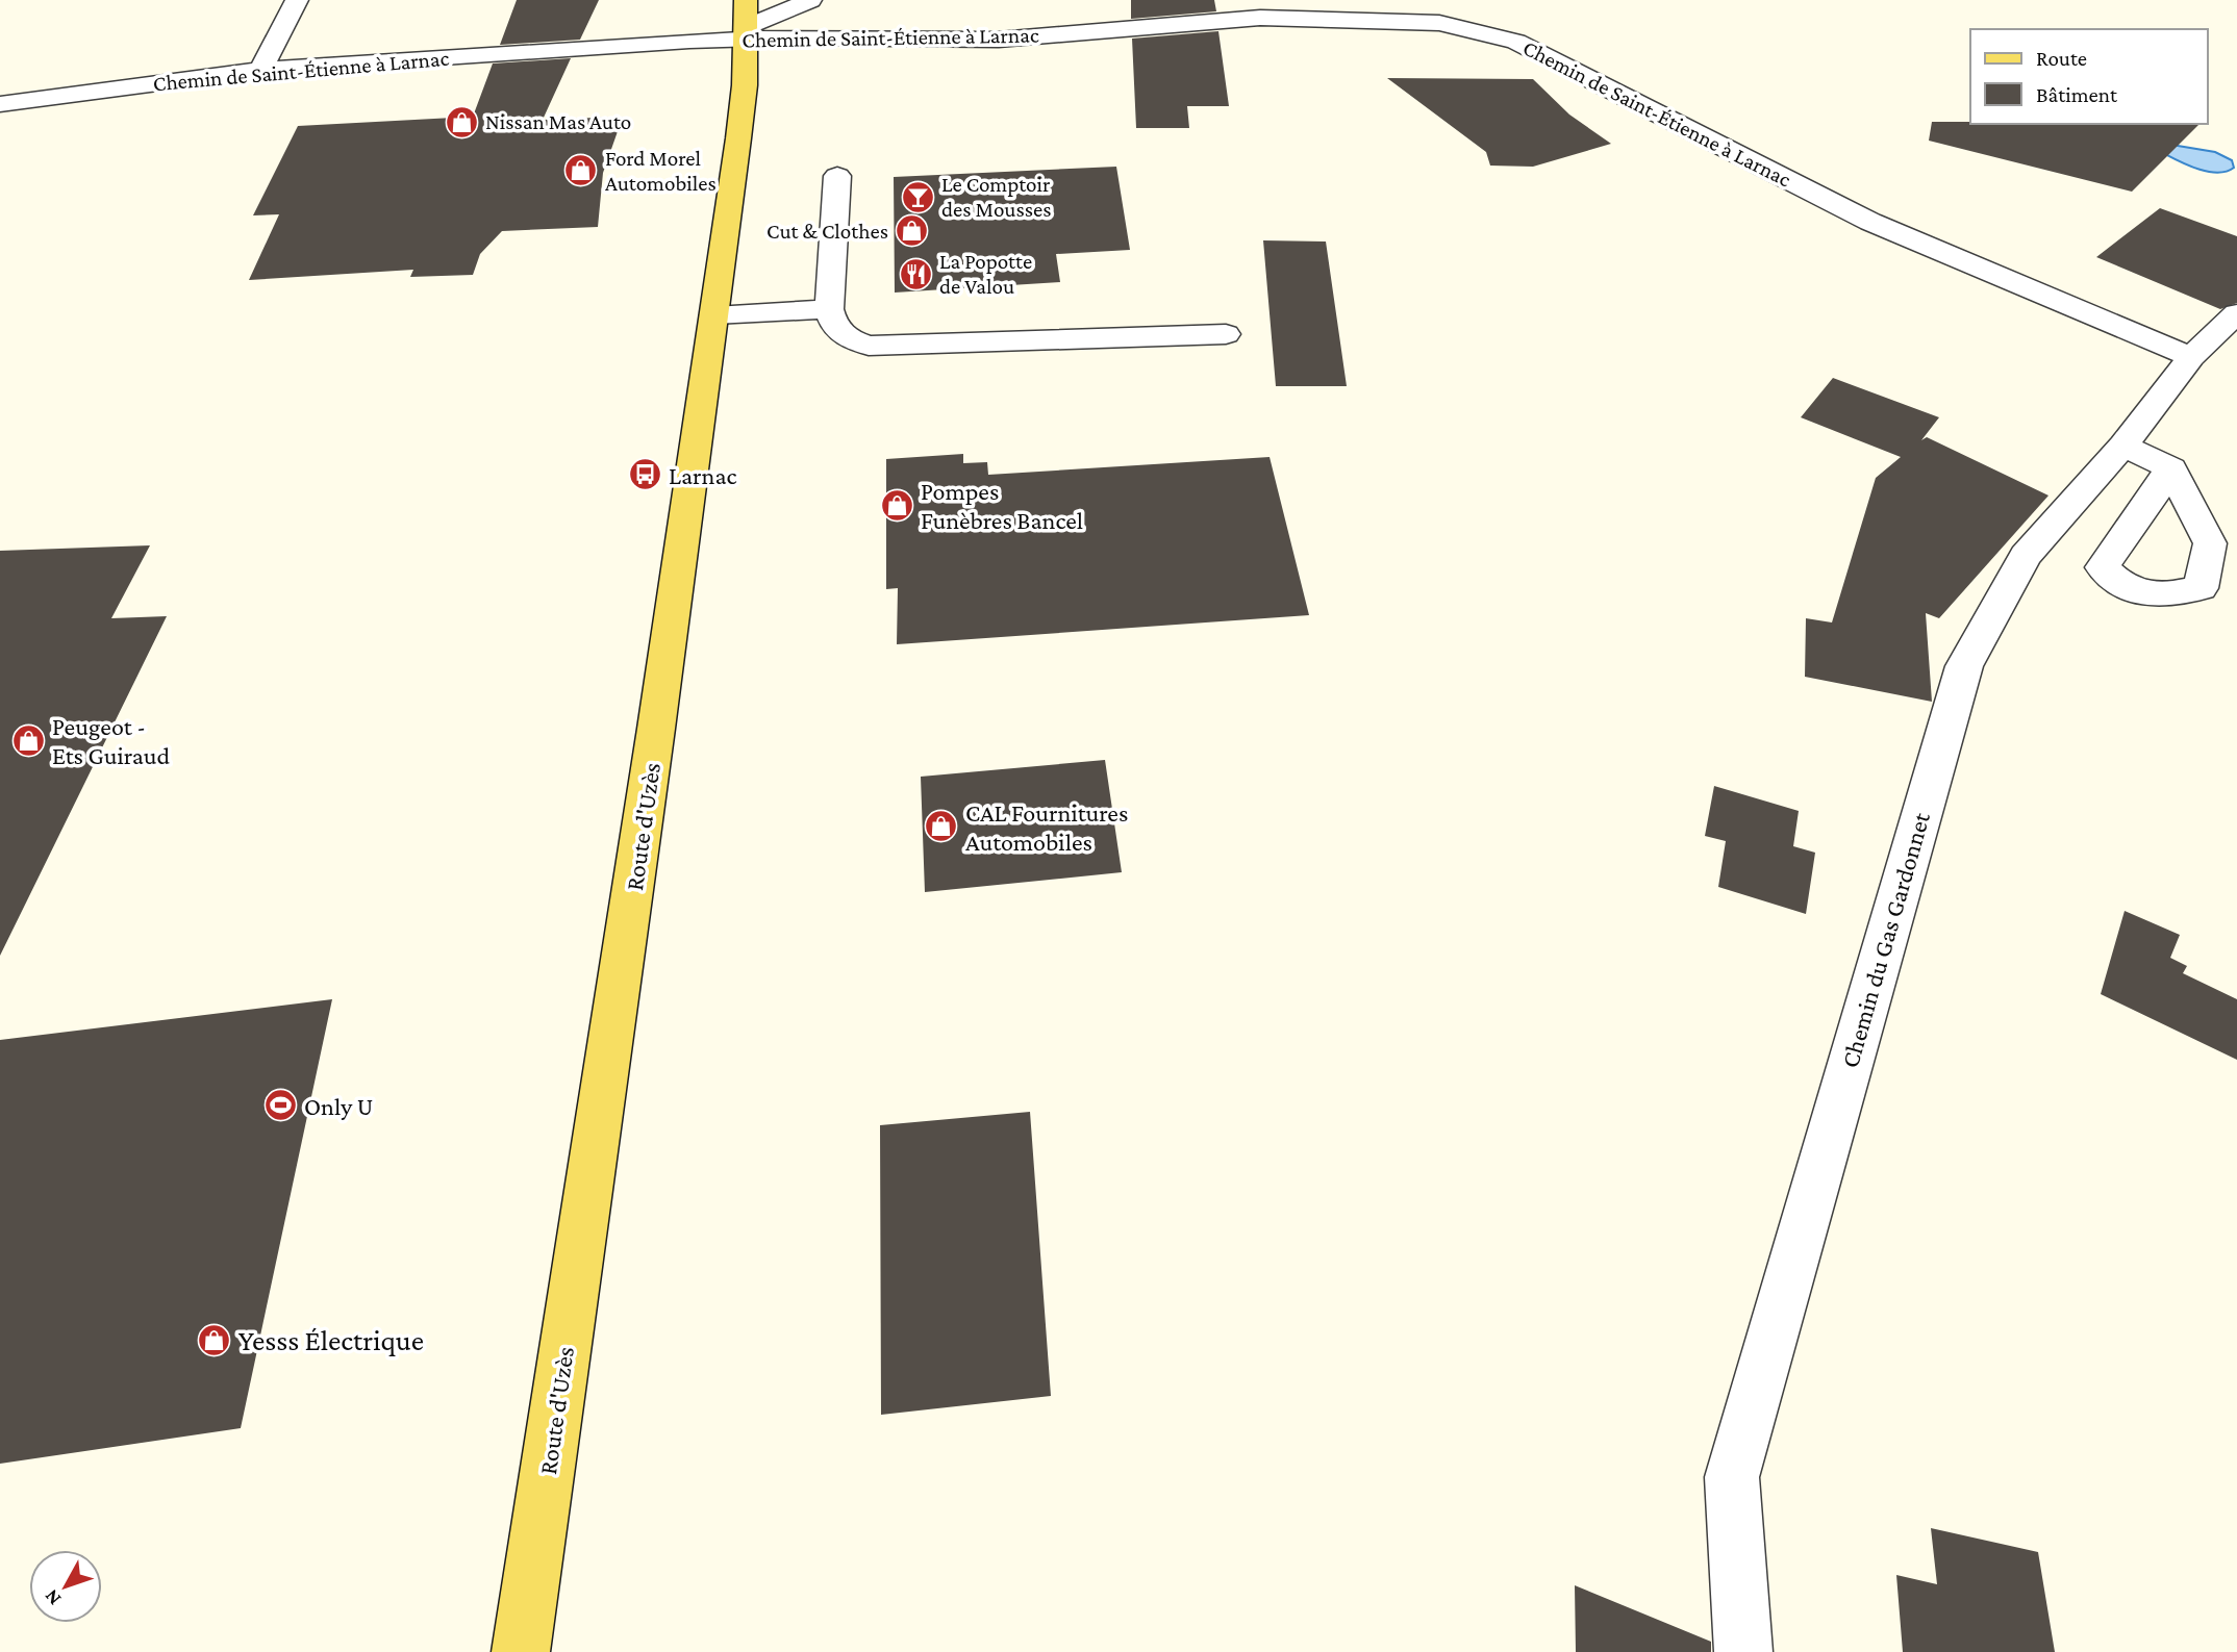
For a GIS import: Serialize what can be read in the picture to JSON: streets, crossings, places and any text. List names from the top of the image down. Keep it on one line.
{"streets":{"main road":["Route d'Uzès"],"street":["Chemin de Saint-Étienne à Larnac","Chemin du Gas Gardonnet"]},"crossings":[["Chemin de Saint-Étienne à Larnac","Route d'Uzès"],["Chemin de Saint-Étienne à Larnac","Chemin du Gas Gardonnet"]],"places":{"shop":["Nissan Mas Auto","Ford Morel Automobiles","Cut & Clothes","Pompes Funèbres Bancel","Peugeot - Ets Guiraud","CAL Fournitures Automobiles","Yesss Électrique"],"bar":["Le Comptoir des Mousses"],"restaurant":["La Popotte de Valou"],"bus stop":["Larnac"],"sports":["Only U"]},"legend":["Route","Bâtiment"],"north":"bottom left"}
